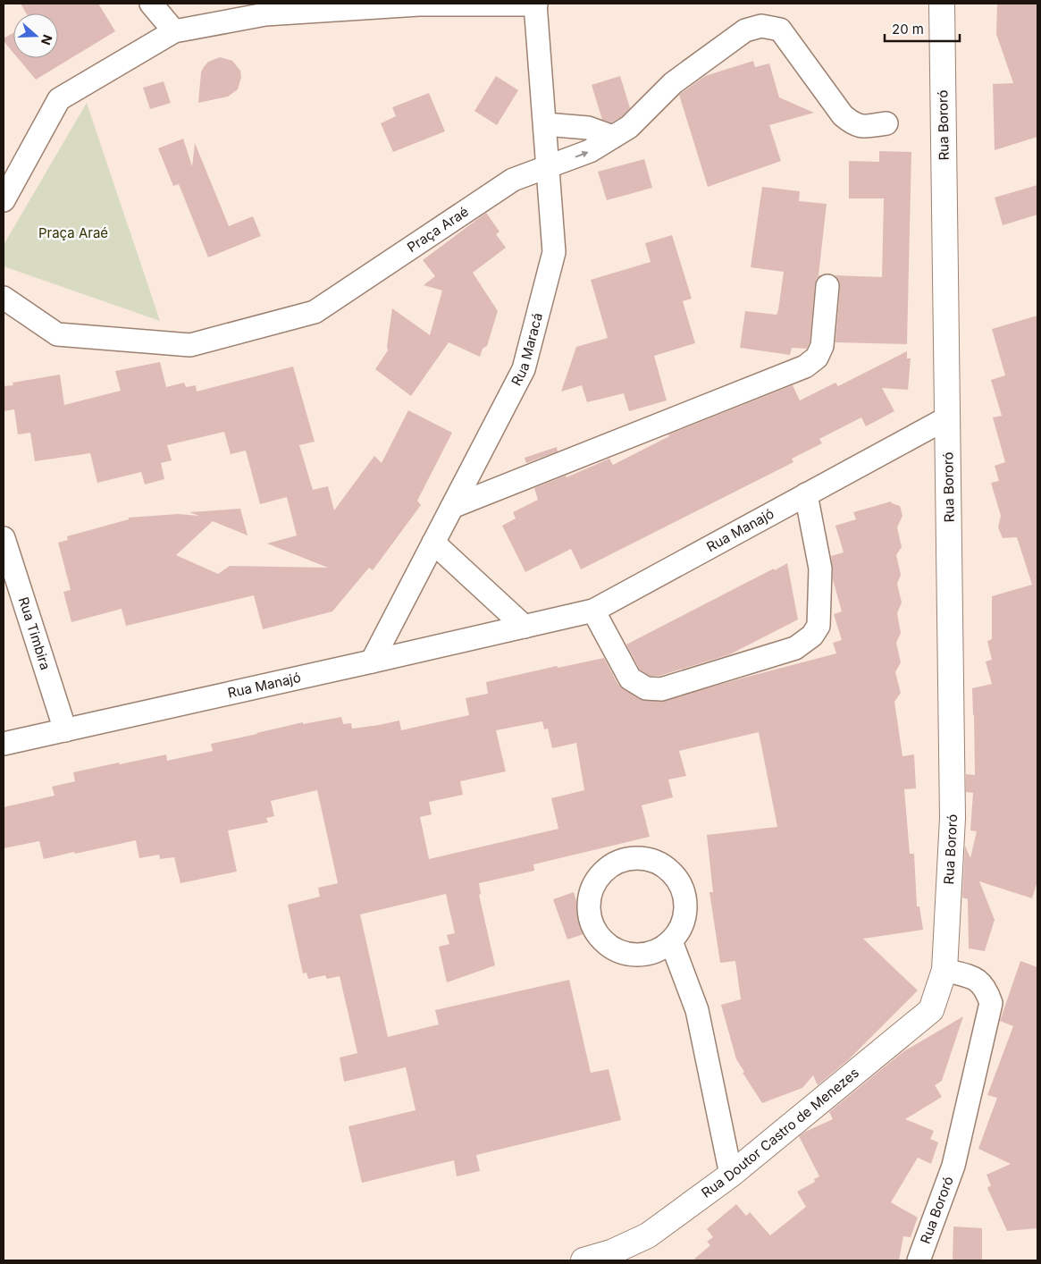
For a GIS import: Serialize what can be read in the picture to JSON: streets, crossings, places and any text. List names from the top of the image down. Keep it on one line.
{"streets":{"street":["Rua Bororó","Praça Araé","Rua Maracá","Rua Manajó","Rua Timbira","Rua Doutor Castro de Menezes"]},"crossings":[["Rua Bororó","Rua Manajó"],["Rua Bororó","Rua Doutor Castro de Menezes"],["Praça Araé","Rua Maracá"],["Rua Maracá","Rua Manajó"],["Rua Manajó","Rua Timbira"]],"parks":["Praça Araé"],"scale_bar":"20 m","north":"right"}
